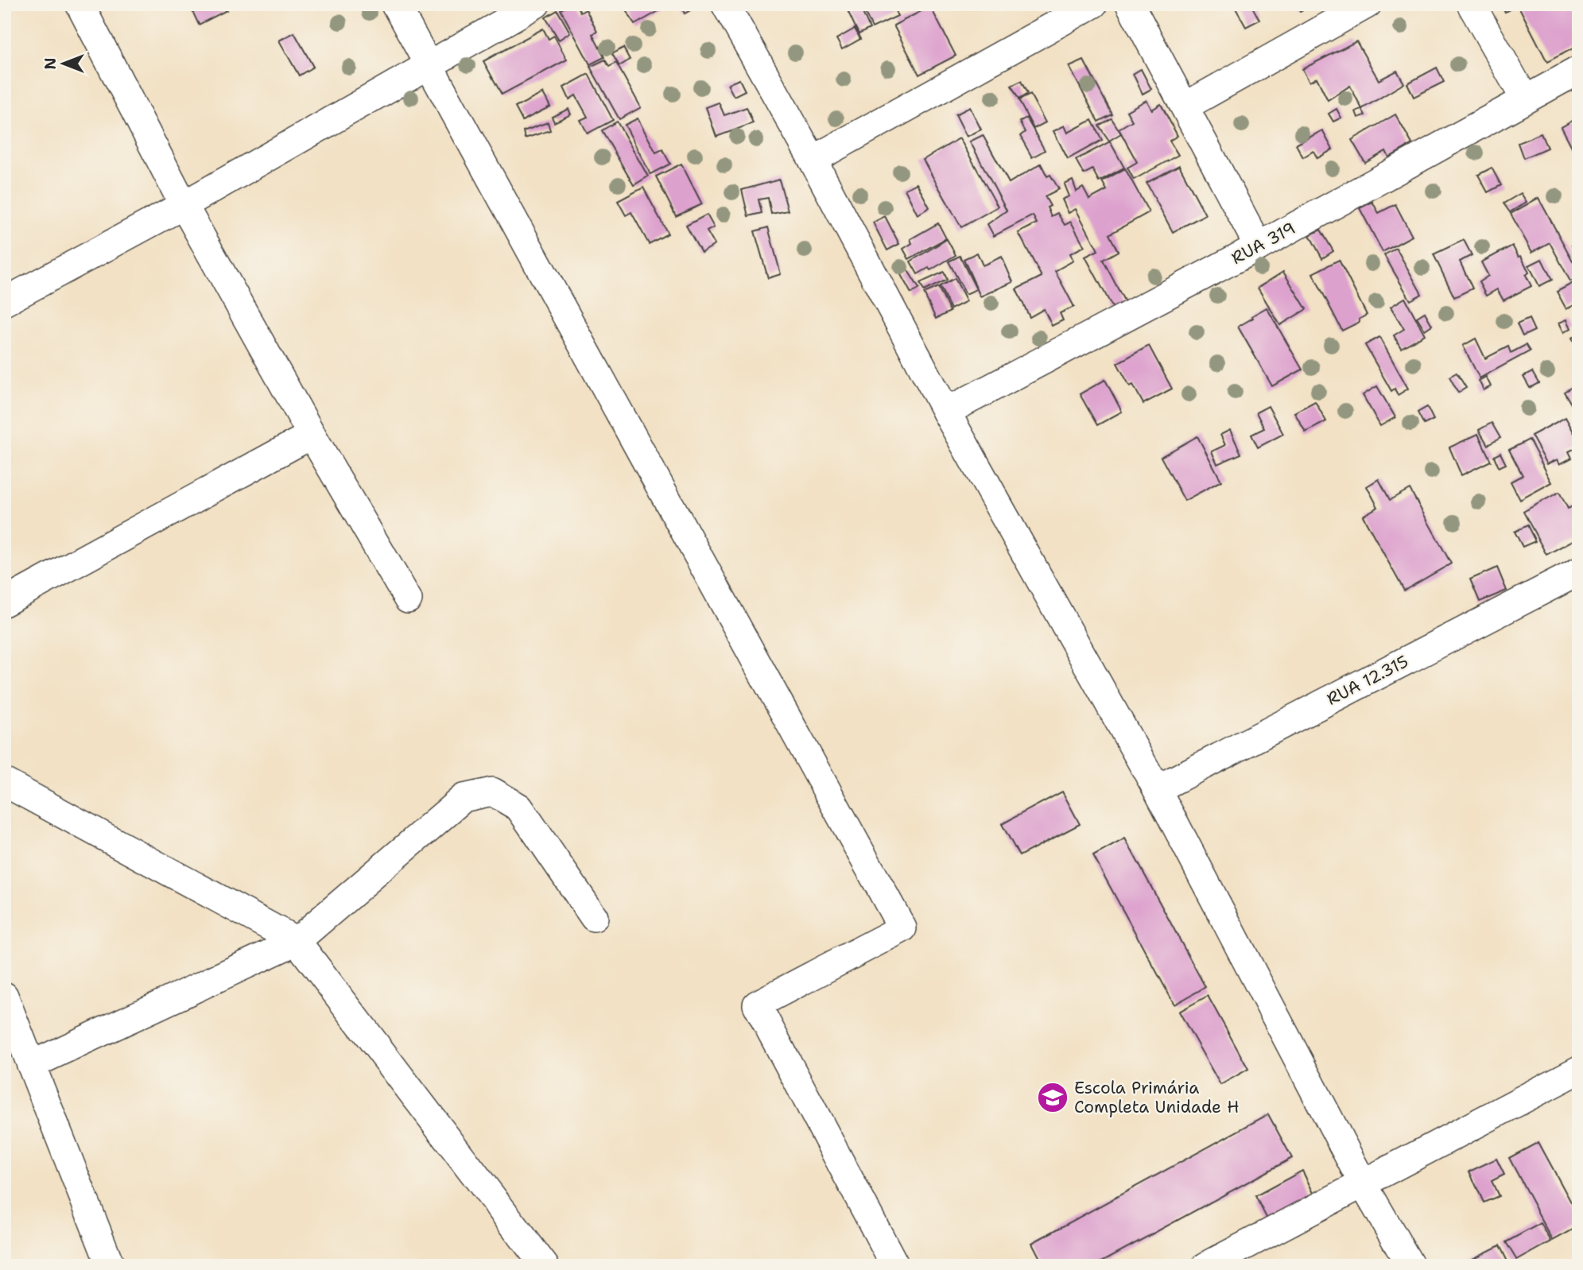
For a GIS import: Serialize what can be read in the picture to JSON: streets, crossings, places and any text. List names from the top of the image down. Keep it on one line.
{"streets":{"street":["RUA 319","RUA 12.315"]},"places":{"school or university":["Escola Primária Completa Unidade H"]},"north":"left"}
